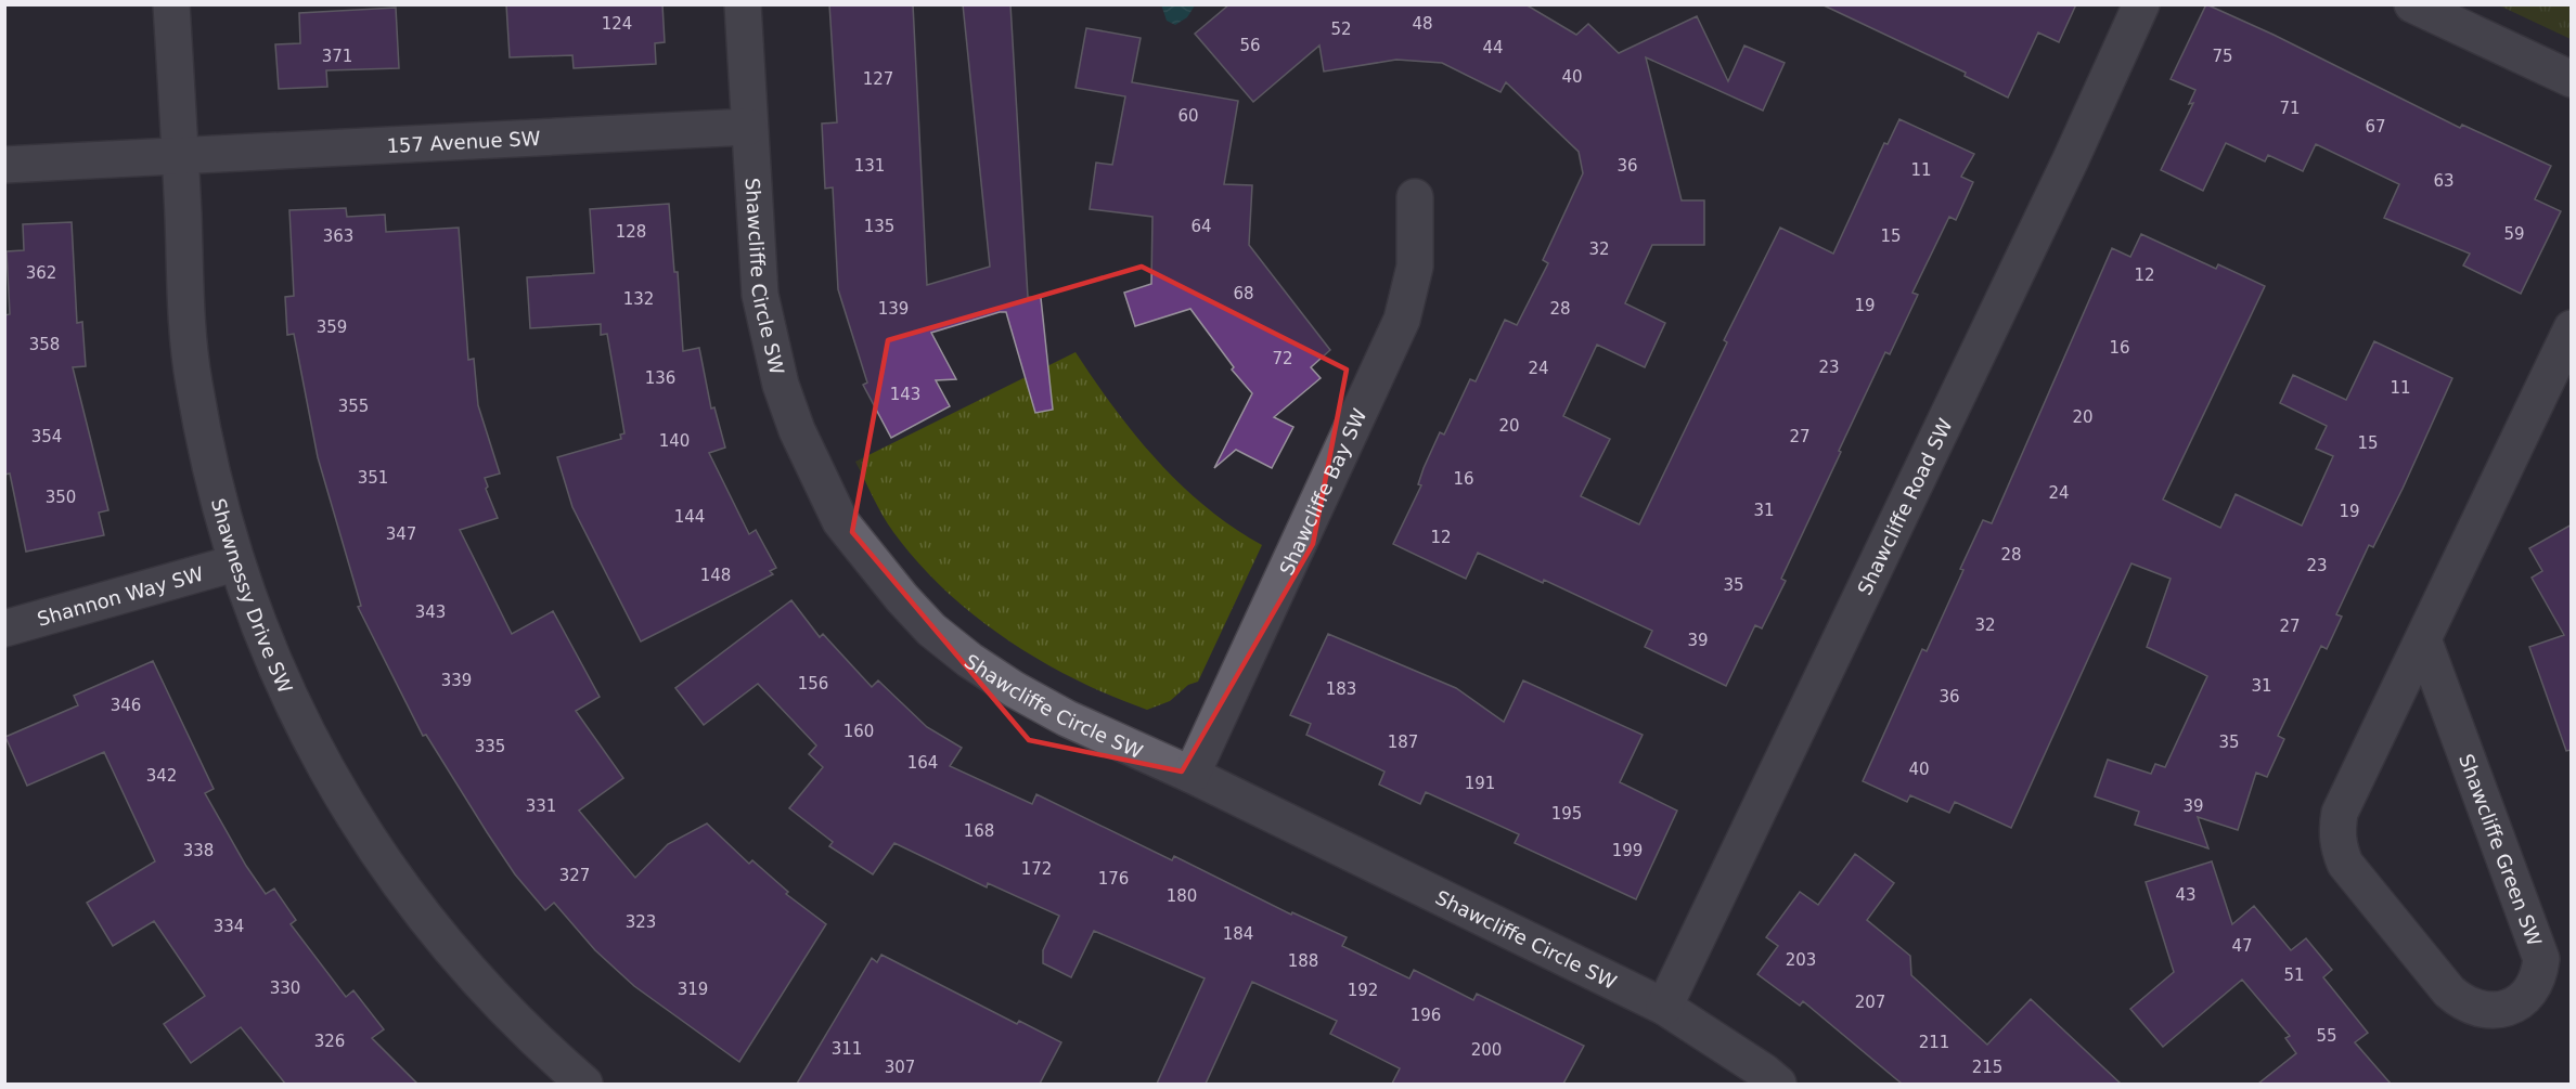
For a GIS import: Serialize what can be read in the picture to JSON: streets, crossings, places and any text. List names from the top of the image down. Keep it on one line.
{"streets":{"street":["157 Avenue SW","Shawcliffe Circle SW","Shawcliffe Bay SW","Shawcliffe Road SW","Shawnessy Drive SW","Shannon Way SW","Shawcliffe Green SW"]},"crossings":[["157 Avenue SW","Shawcliffe Circle SW"],["157 Avenue SW","Shawnessy Drive SW"],["Shawcliffe Circle SW","Shawcliffe Bay SW"],["Shawcliffe Circle SW","Shawcliffe Road SW"],["Shawnessy Drive SW","Shannon Way SW"]],"house_numbers":["124","48","52","56","44","371","75","40","127","71","60","67","131","36","11","63","135","64","128","59","363","15","32","362","12","68","132","19","139","28","359","358","16","72","23","24","136","11","143","355","20","20","354","27","140","15","351","16","24","350","31","19","144","347","12","28","23","148","35","343","32","27","39","339","156","31","183","36","346","160","187","35","335","164","40","342","191","331","39","195","168","338","199","172","327","176","43","180","323","334","184","47","203","188","51","330","319","192","207","196","55","326","211","311","200","307","215"]}
